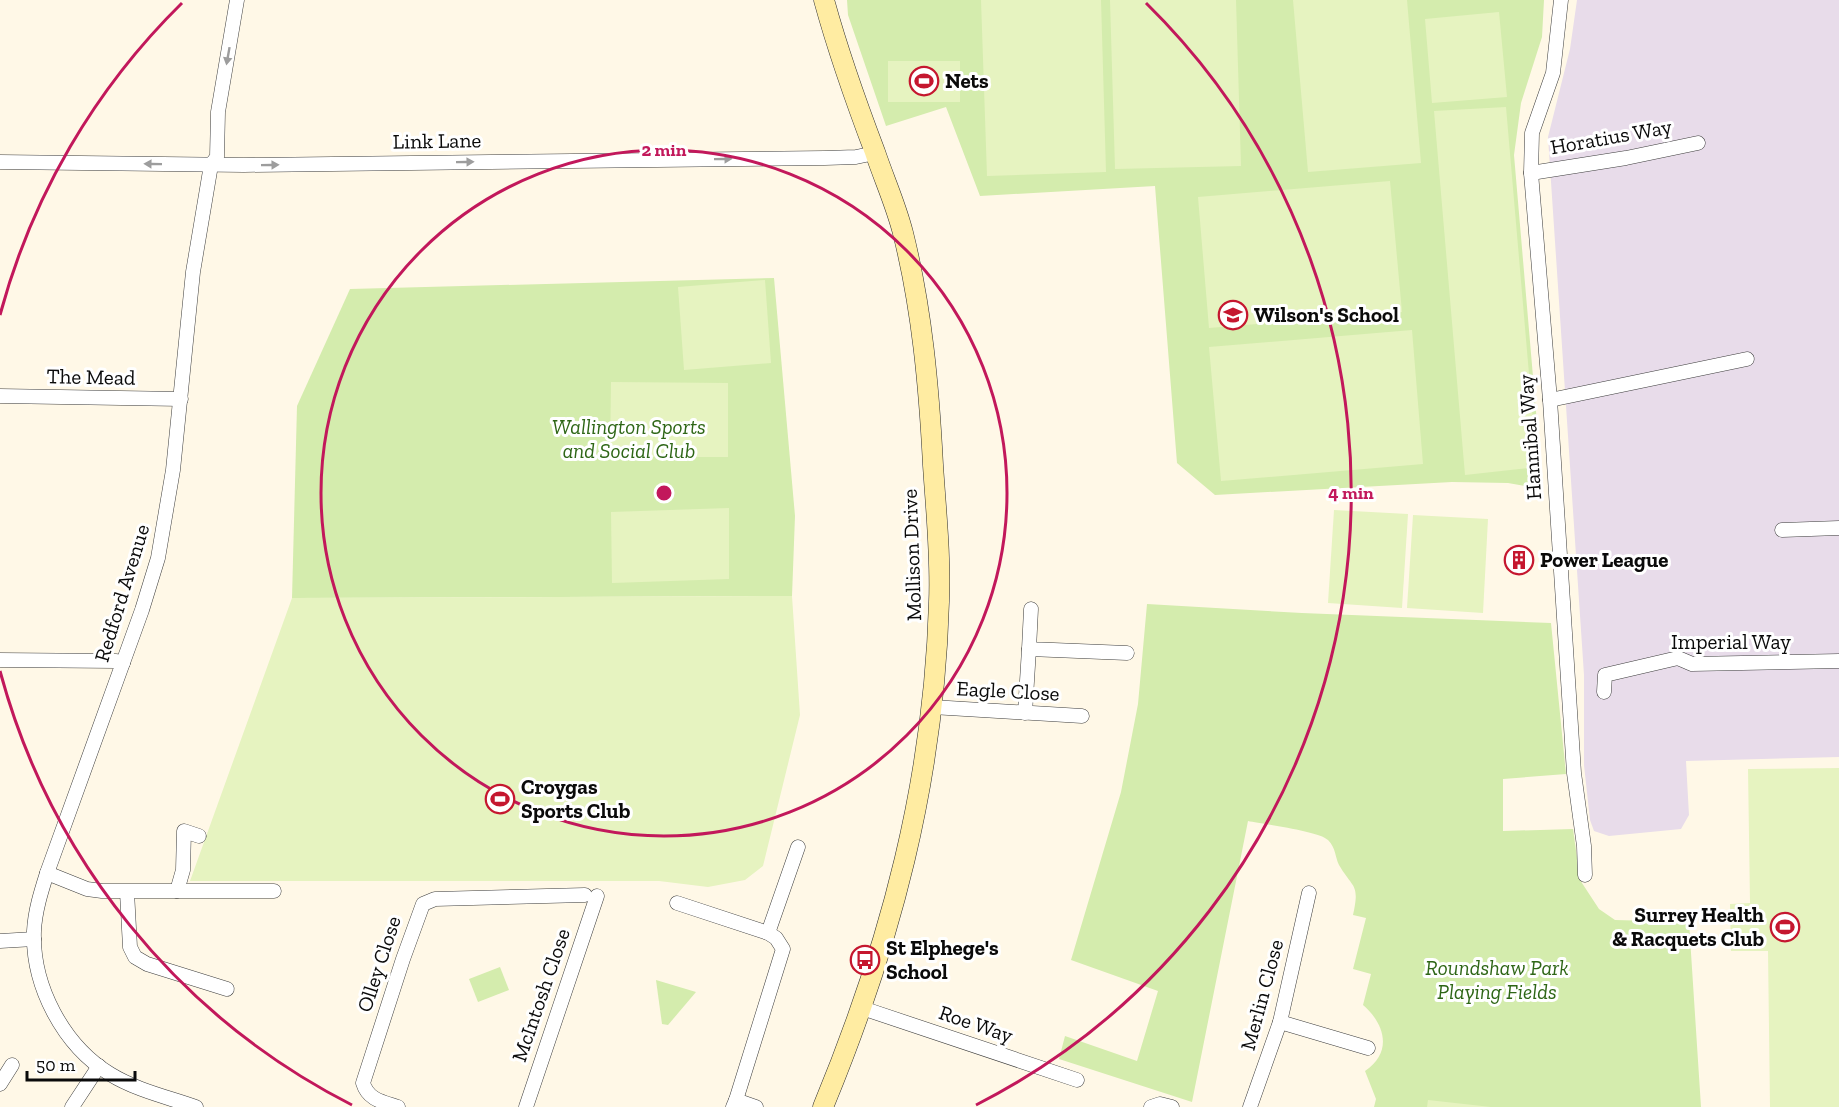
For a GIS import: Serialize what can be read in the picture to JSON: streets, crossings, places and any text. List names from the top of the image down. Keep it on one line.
{"streets":{"main road":["Mollison Drive"],"street":["Horatius Way","Link Lane","The Mead","Hannibal Way","Redford Avenue","Imperial Way","Eagle Close","Olley Close","McIntosh Close","Merlin Close","Roe Way"]},"crossings":[["Horatius Way","Hannibal Way"],["Link Lane","Mollison Drive"],["Link Lane","Redford Avenue"],["The Mead","Redford Avenue"],["Mollison Drive","Eagle Close"],["Mollison Drive","Roe Way"],["Olley Close","McIntosh Close"]],"parks":["Wallington Sports and Social Club","Roundshaw Park Playing Fields"],"places":{"sports":["Nets","Croygas Sports Club","Surrey Health & Racquets Club"],"school or university":["Wilson's School"],"building":["Power League"],"bus stop":["St Elphege's School"]},"scale_bar":"50 m","rings":["2 min","4 min"]}
